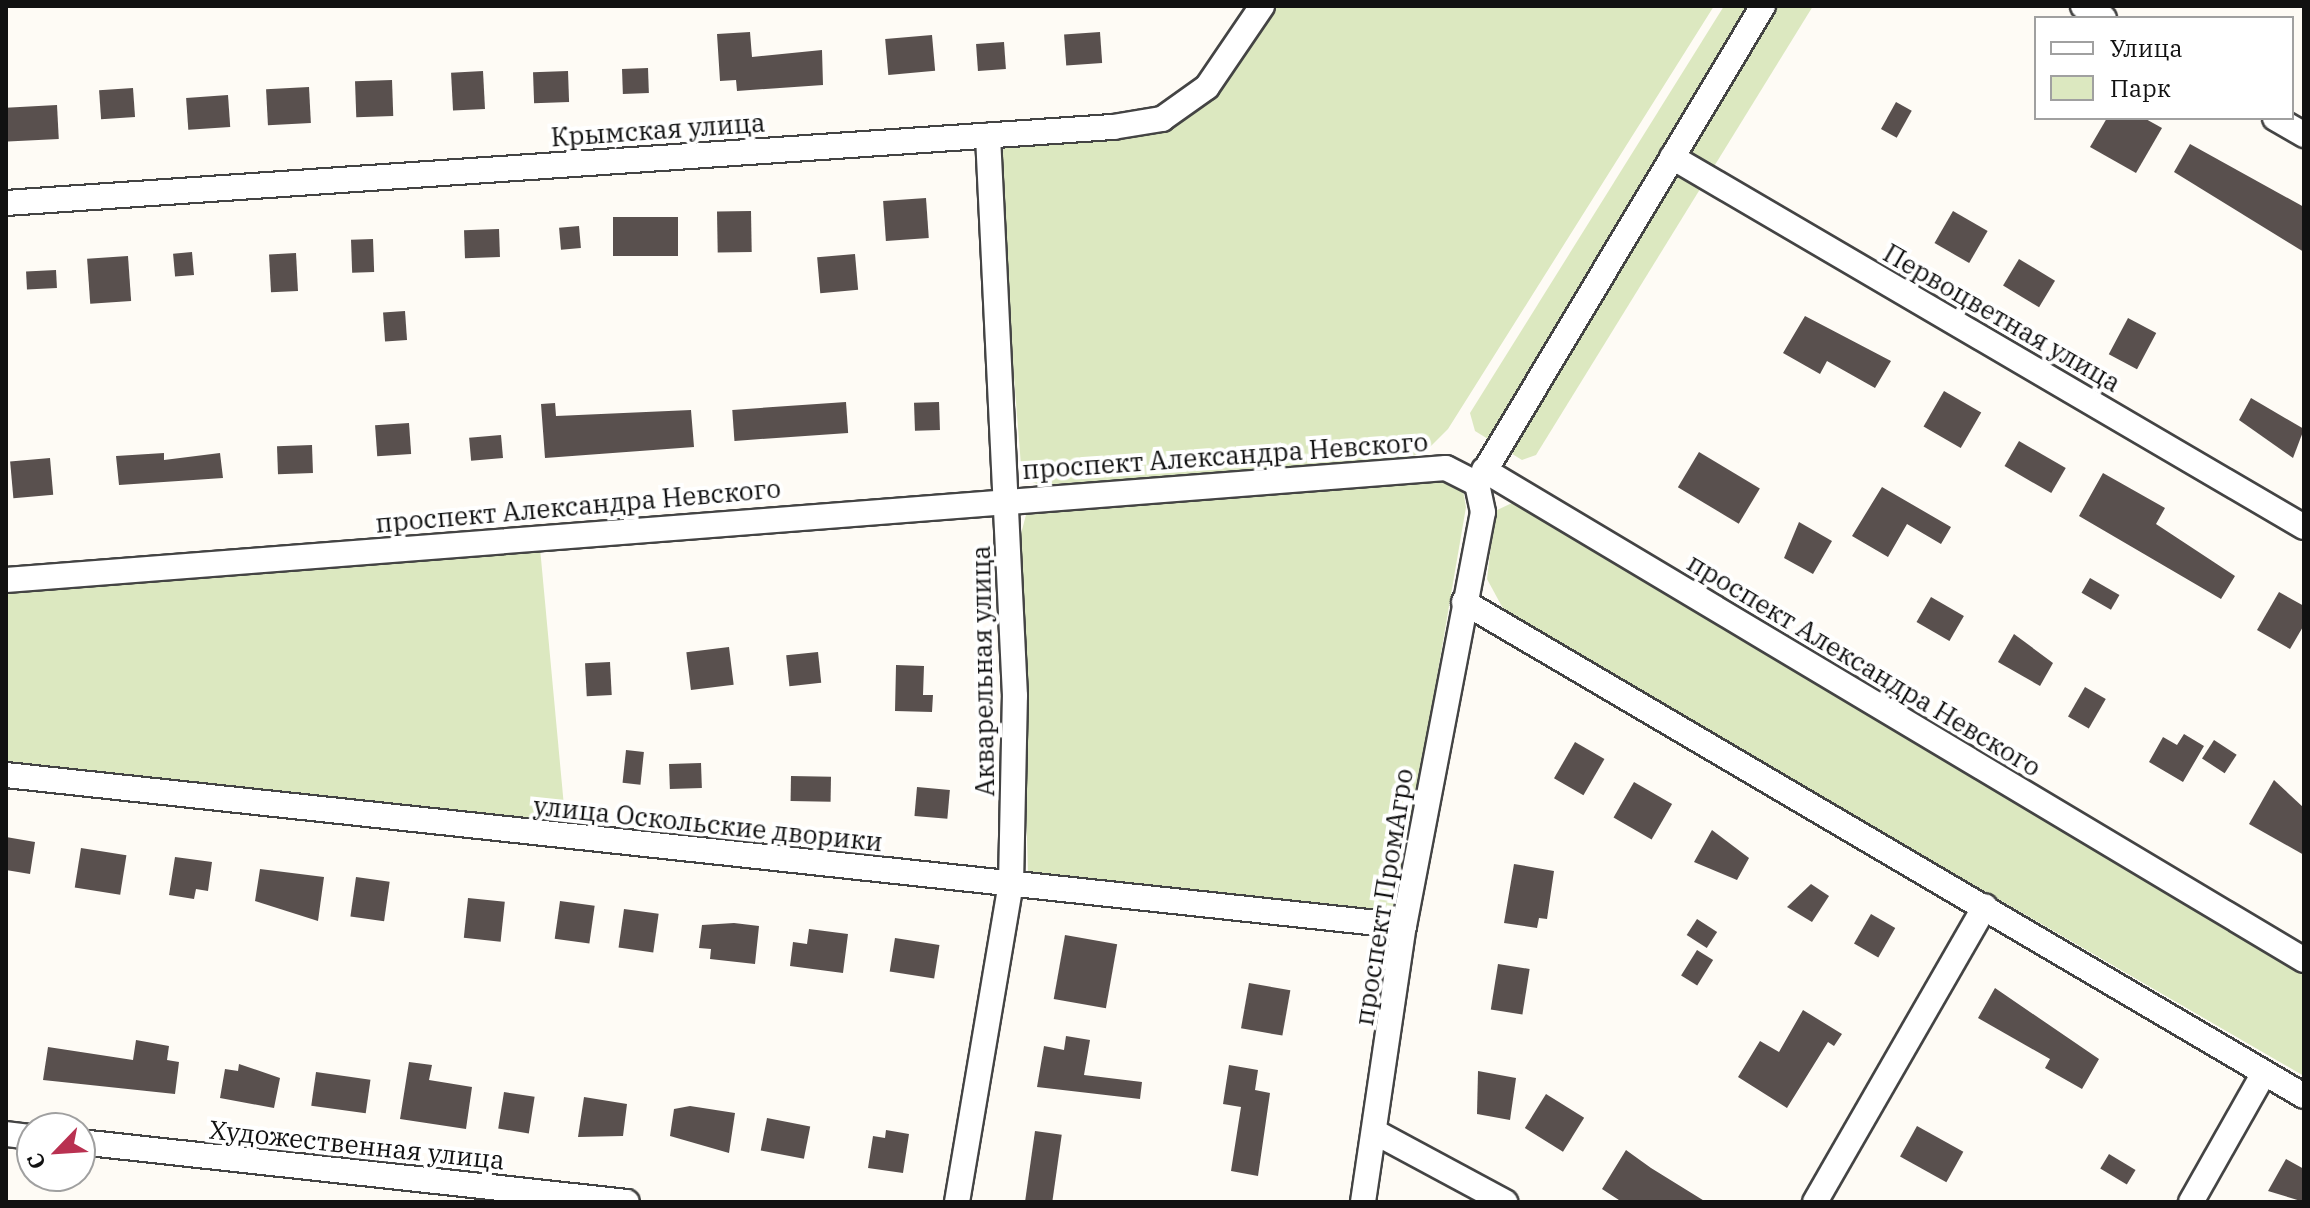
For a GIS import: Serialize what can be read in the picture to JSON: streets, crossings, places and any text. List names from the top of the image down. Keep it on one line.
{"streets":{"street":["Крымская улица","Первоцветная улица","проспект Александра Невского","Акварельная улица","улица Оскольские дворики","проспект ПромАгро","Художественная улица"]},"crossings":[["Крымская улица","Акварельная улица"],["проспект Александра Невского","Акварельная улица"],["проспект Александра Невского","проспект ПромАгро"],["Акварельная улица","улица Оскольские дворики"],["улица Оскольские дворики","проспект ПромАгро"]],"legend":["Улица","Парк"],"north":"bottom left"}
